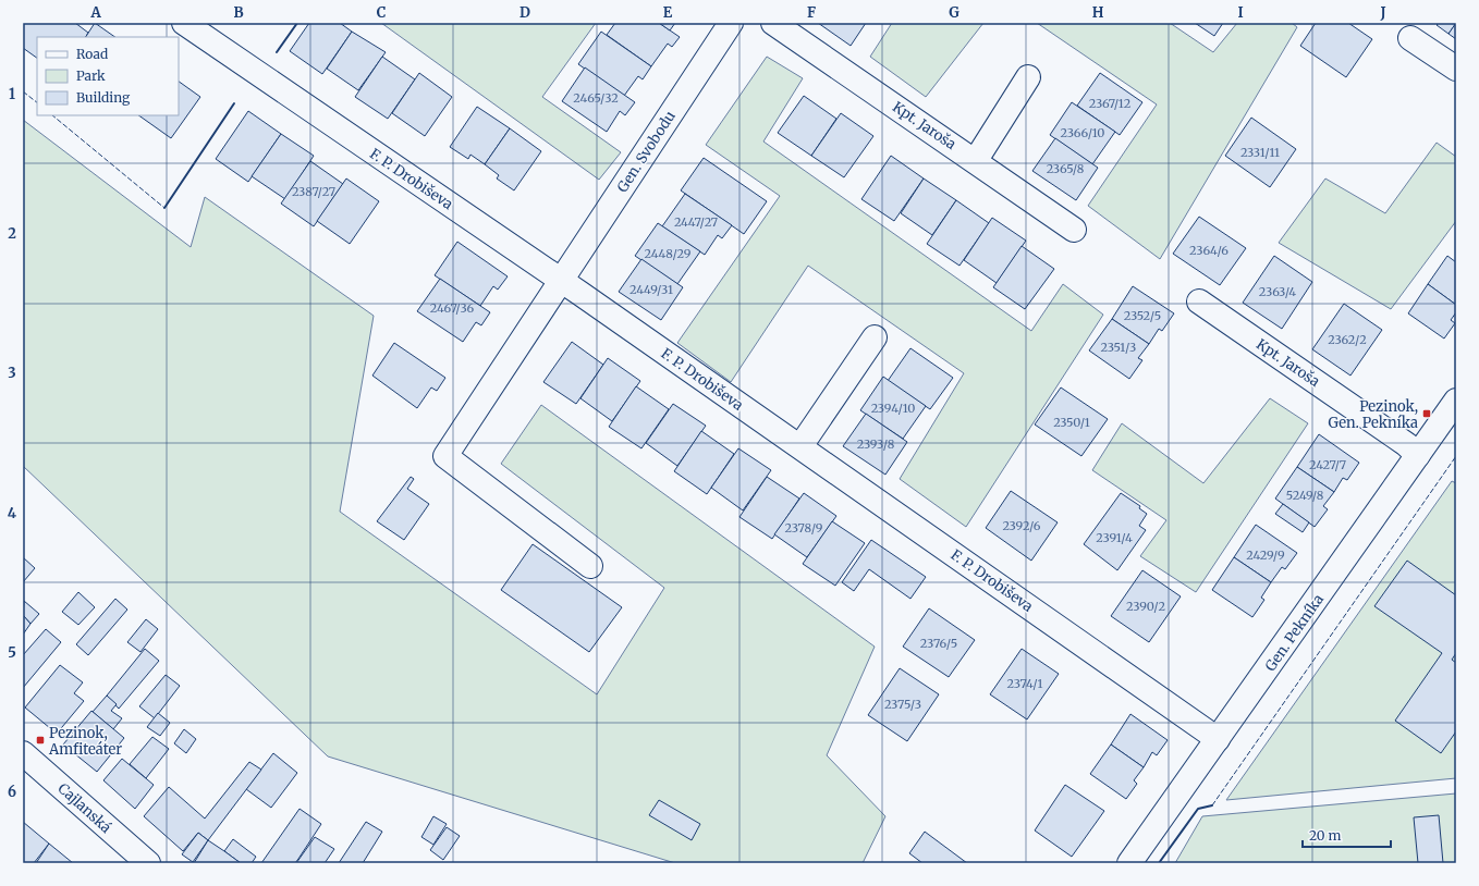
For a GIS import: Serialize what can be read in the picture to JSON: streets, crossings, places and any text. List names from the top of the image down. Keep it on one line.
{"streets":{"street":["Kpt. Jaroša","Gen. Svobodu","F. P. Drobiševa","Gen. Pekníka","Cajlanská"]},"crossings":[["Kpt. Jaroša","Gen. Pekníka"],["Gen. Svobodu","F. P. Drobiševa"],["F. P. Drobiševa","Gen. Pekníka"]],"places":{"transit":["Pezinok, Gen. Pekníka","Pezinok, Amfiteáter"]},"house_numbers":["2465/32","2367/12","2366/10","2331/11","2365/8","2387/27","2447/27","2364/6","2448/29","2449/31","2363/4","2467/36","2352/5","2362/2","2351/3","2394/10","2350/1","2393/8","2427/7","5249/8","2392/6","2378/9","2391/4","2429/9","2390/2","2376/5","2374/1","2375/3"],"legend":["Road","Park","Building"],"scale_bar":"20 m","grid":{"columns":["A","B","C","D","E","F","G","H","I","J"],"rows":["1","2","3","4","5","6"]}}
